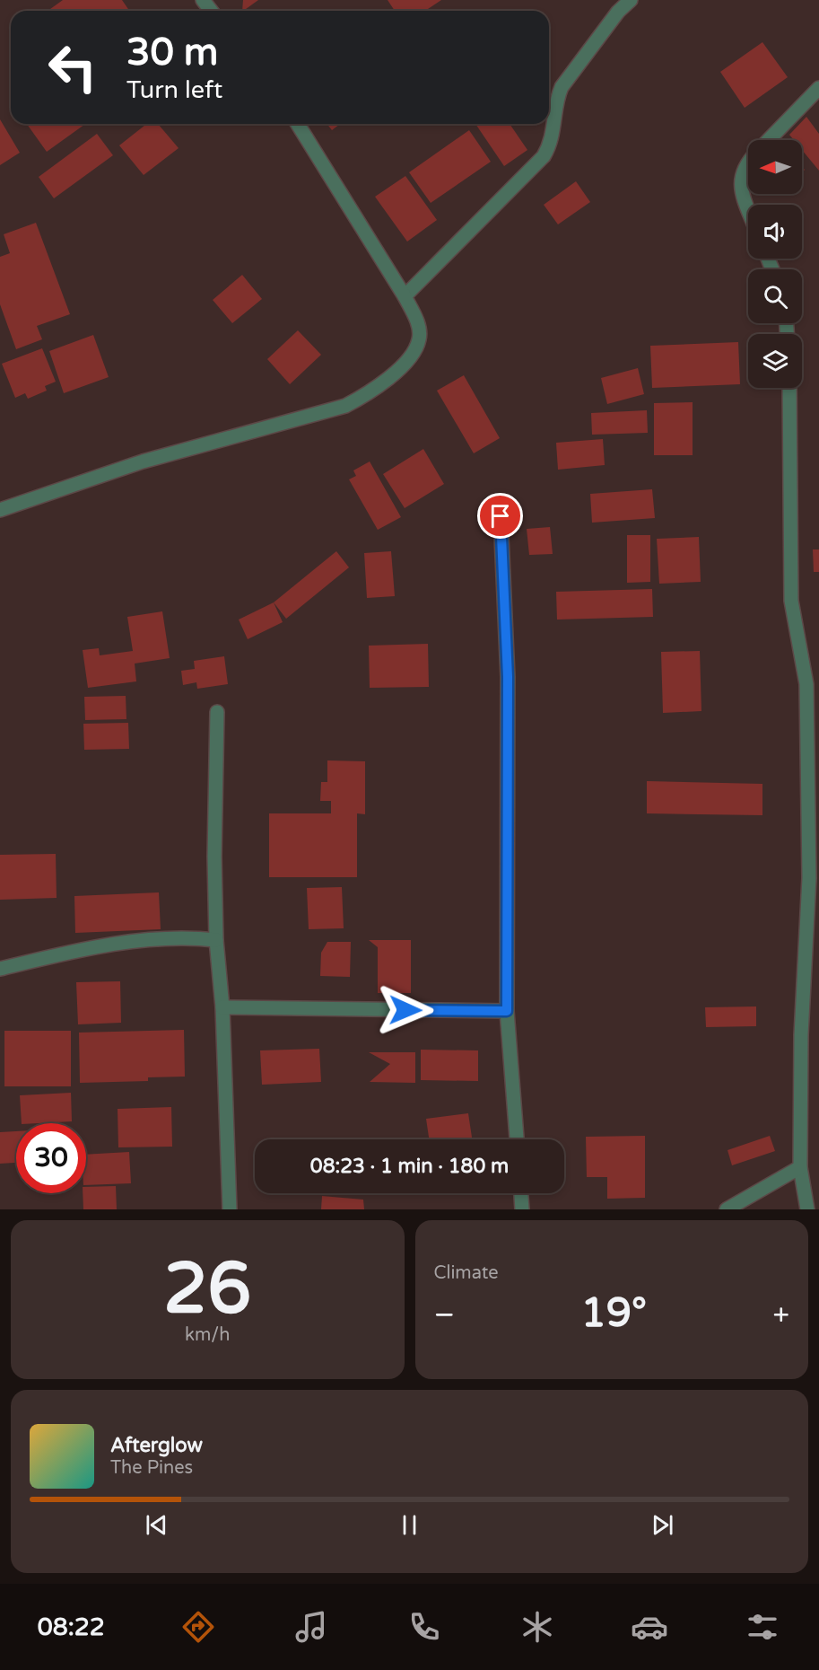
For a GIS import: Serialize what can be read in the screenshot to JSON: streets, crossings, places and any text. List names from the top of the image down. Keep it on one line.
{"north":"left","page":{"turn":["30 m","Turn left"],"limit":"30","trip":"08:23 · 1 min · 180 m","tile":[["26","km/h"],"Climate"],"heat":["−","19°","+"],"song":["Afterglow","The Pines"],"tabs":"08:22"}}
